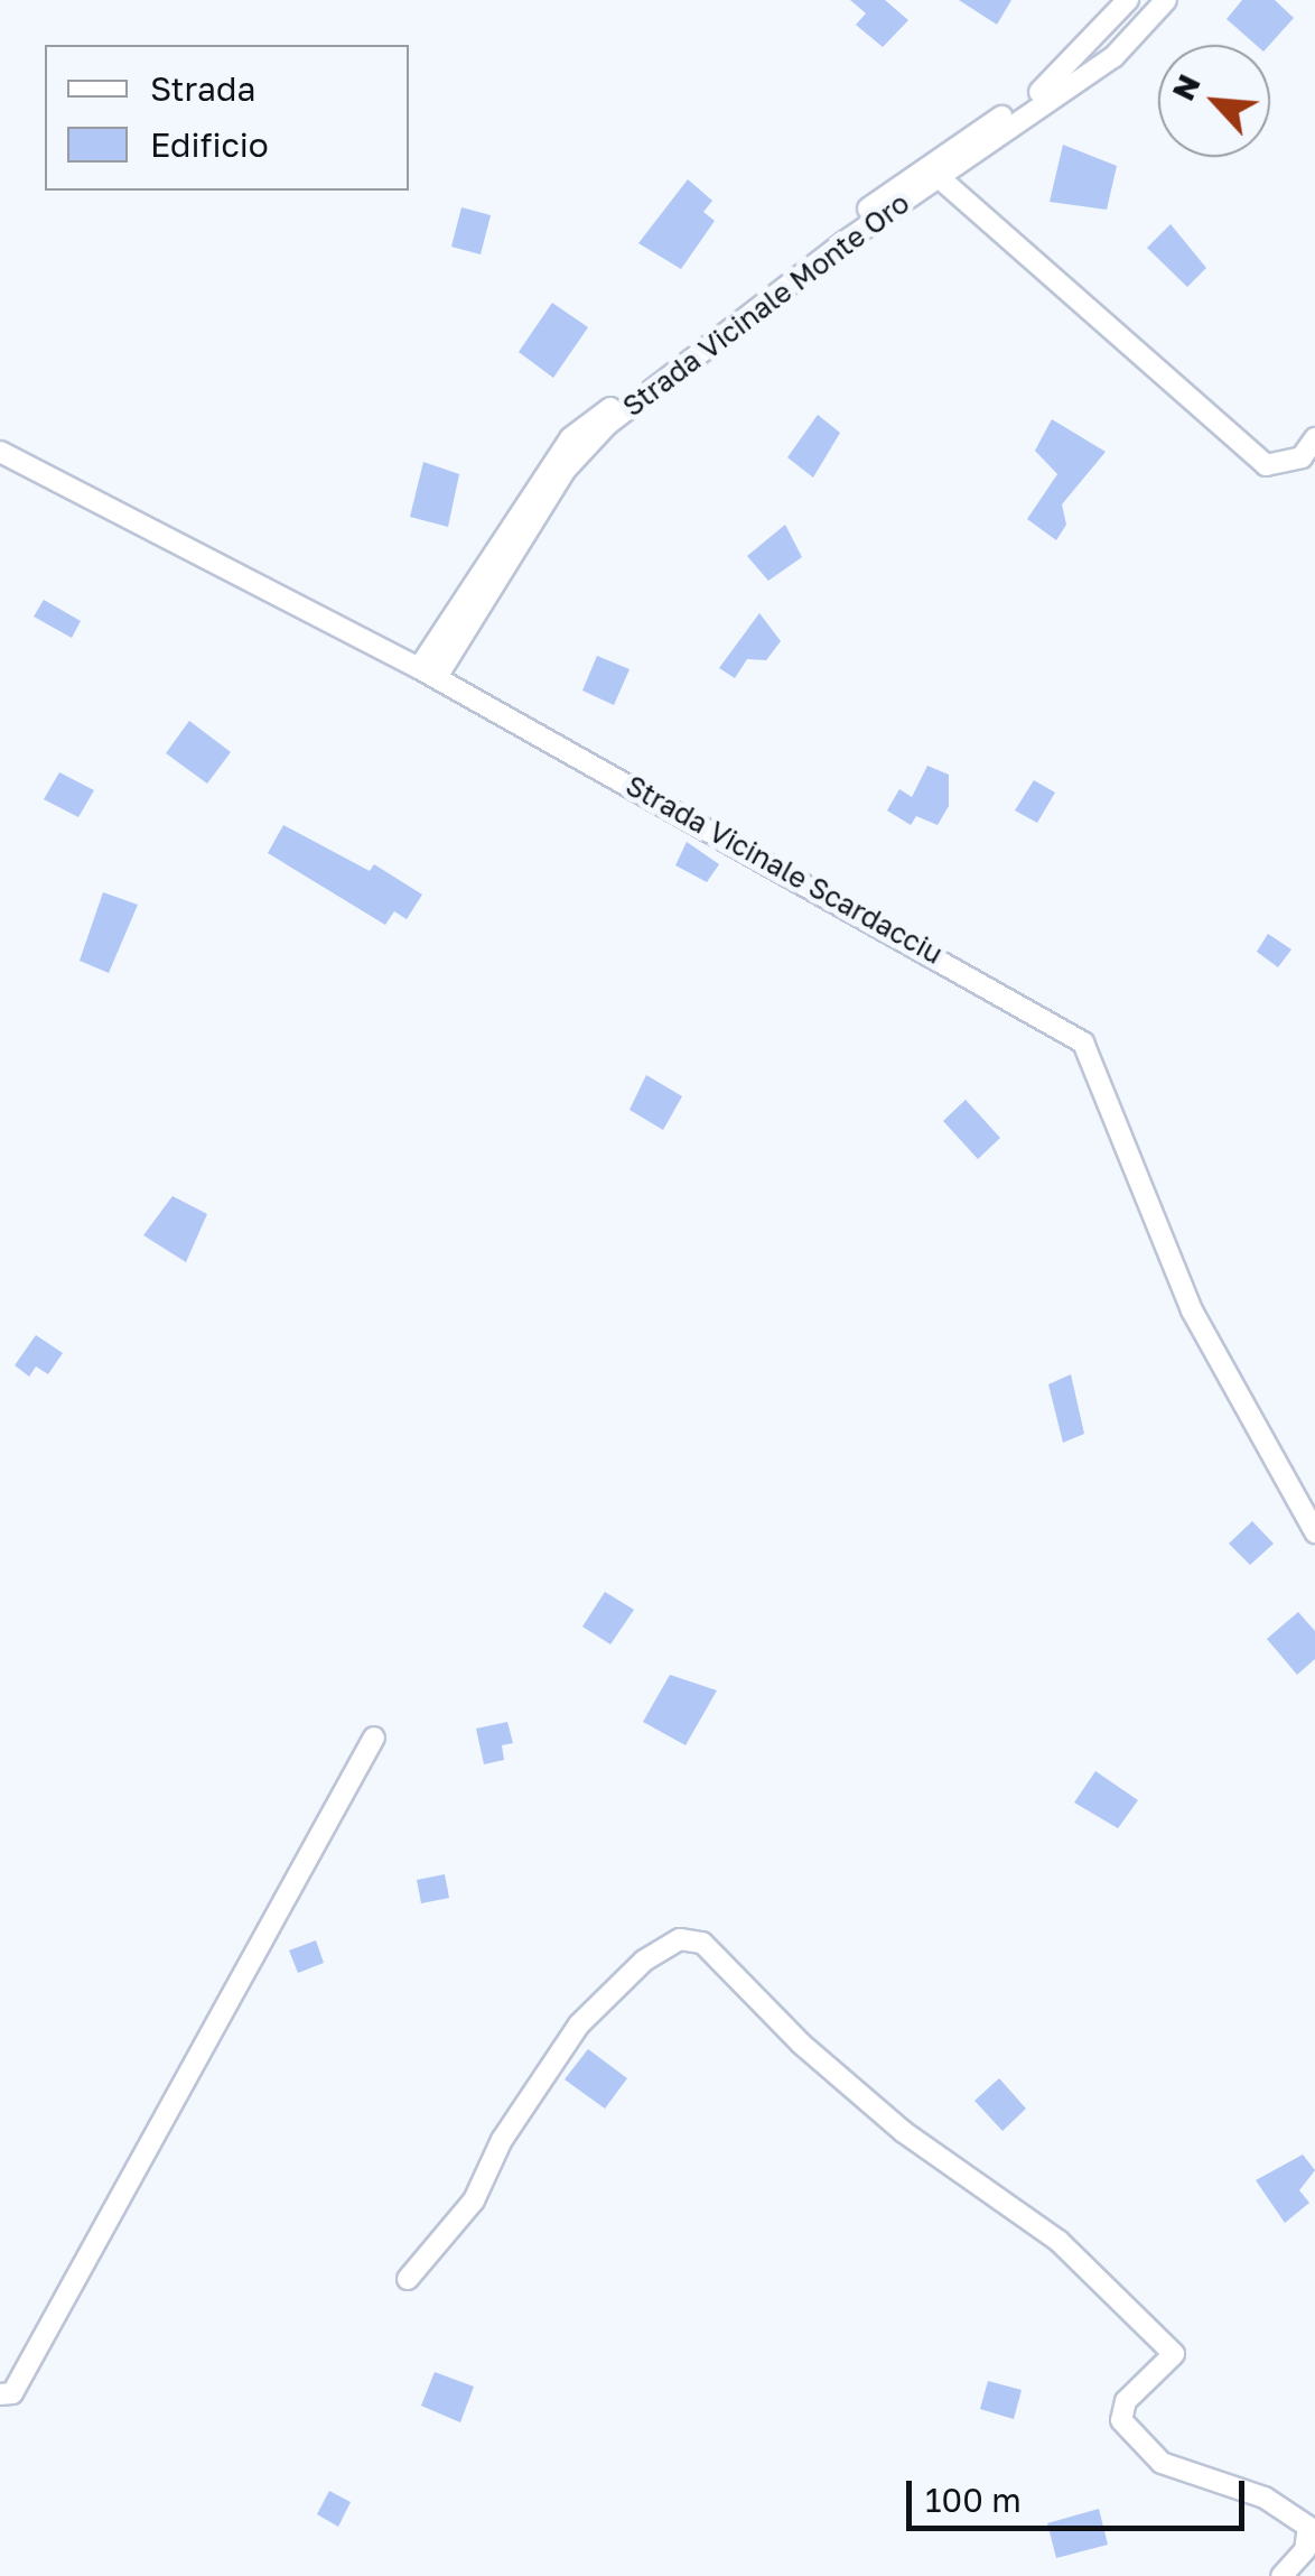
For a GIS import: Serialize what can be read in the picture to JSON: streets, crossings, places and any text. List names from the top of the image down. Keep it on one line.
{"streets":{"street":["Strada Vicinale Monte Oro","Strada Vicinale Scardacciu"]},"crossings":[["Strada Vicinale Monte Oro","Strada Vicinale Scardacciu"]],"legend":["Strada","Edificio"],"scale_bar":"100 m","north":"top left"}
